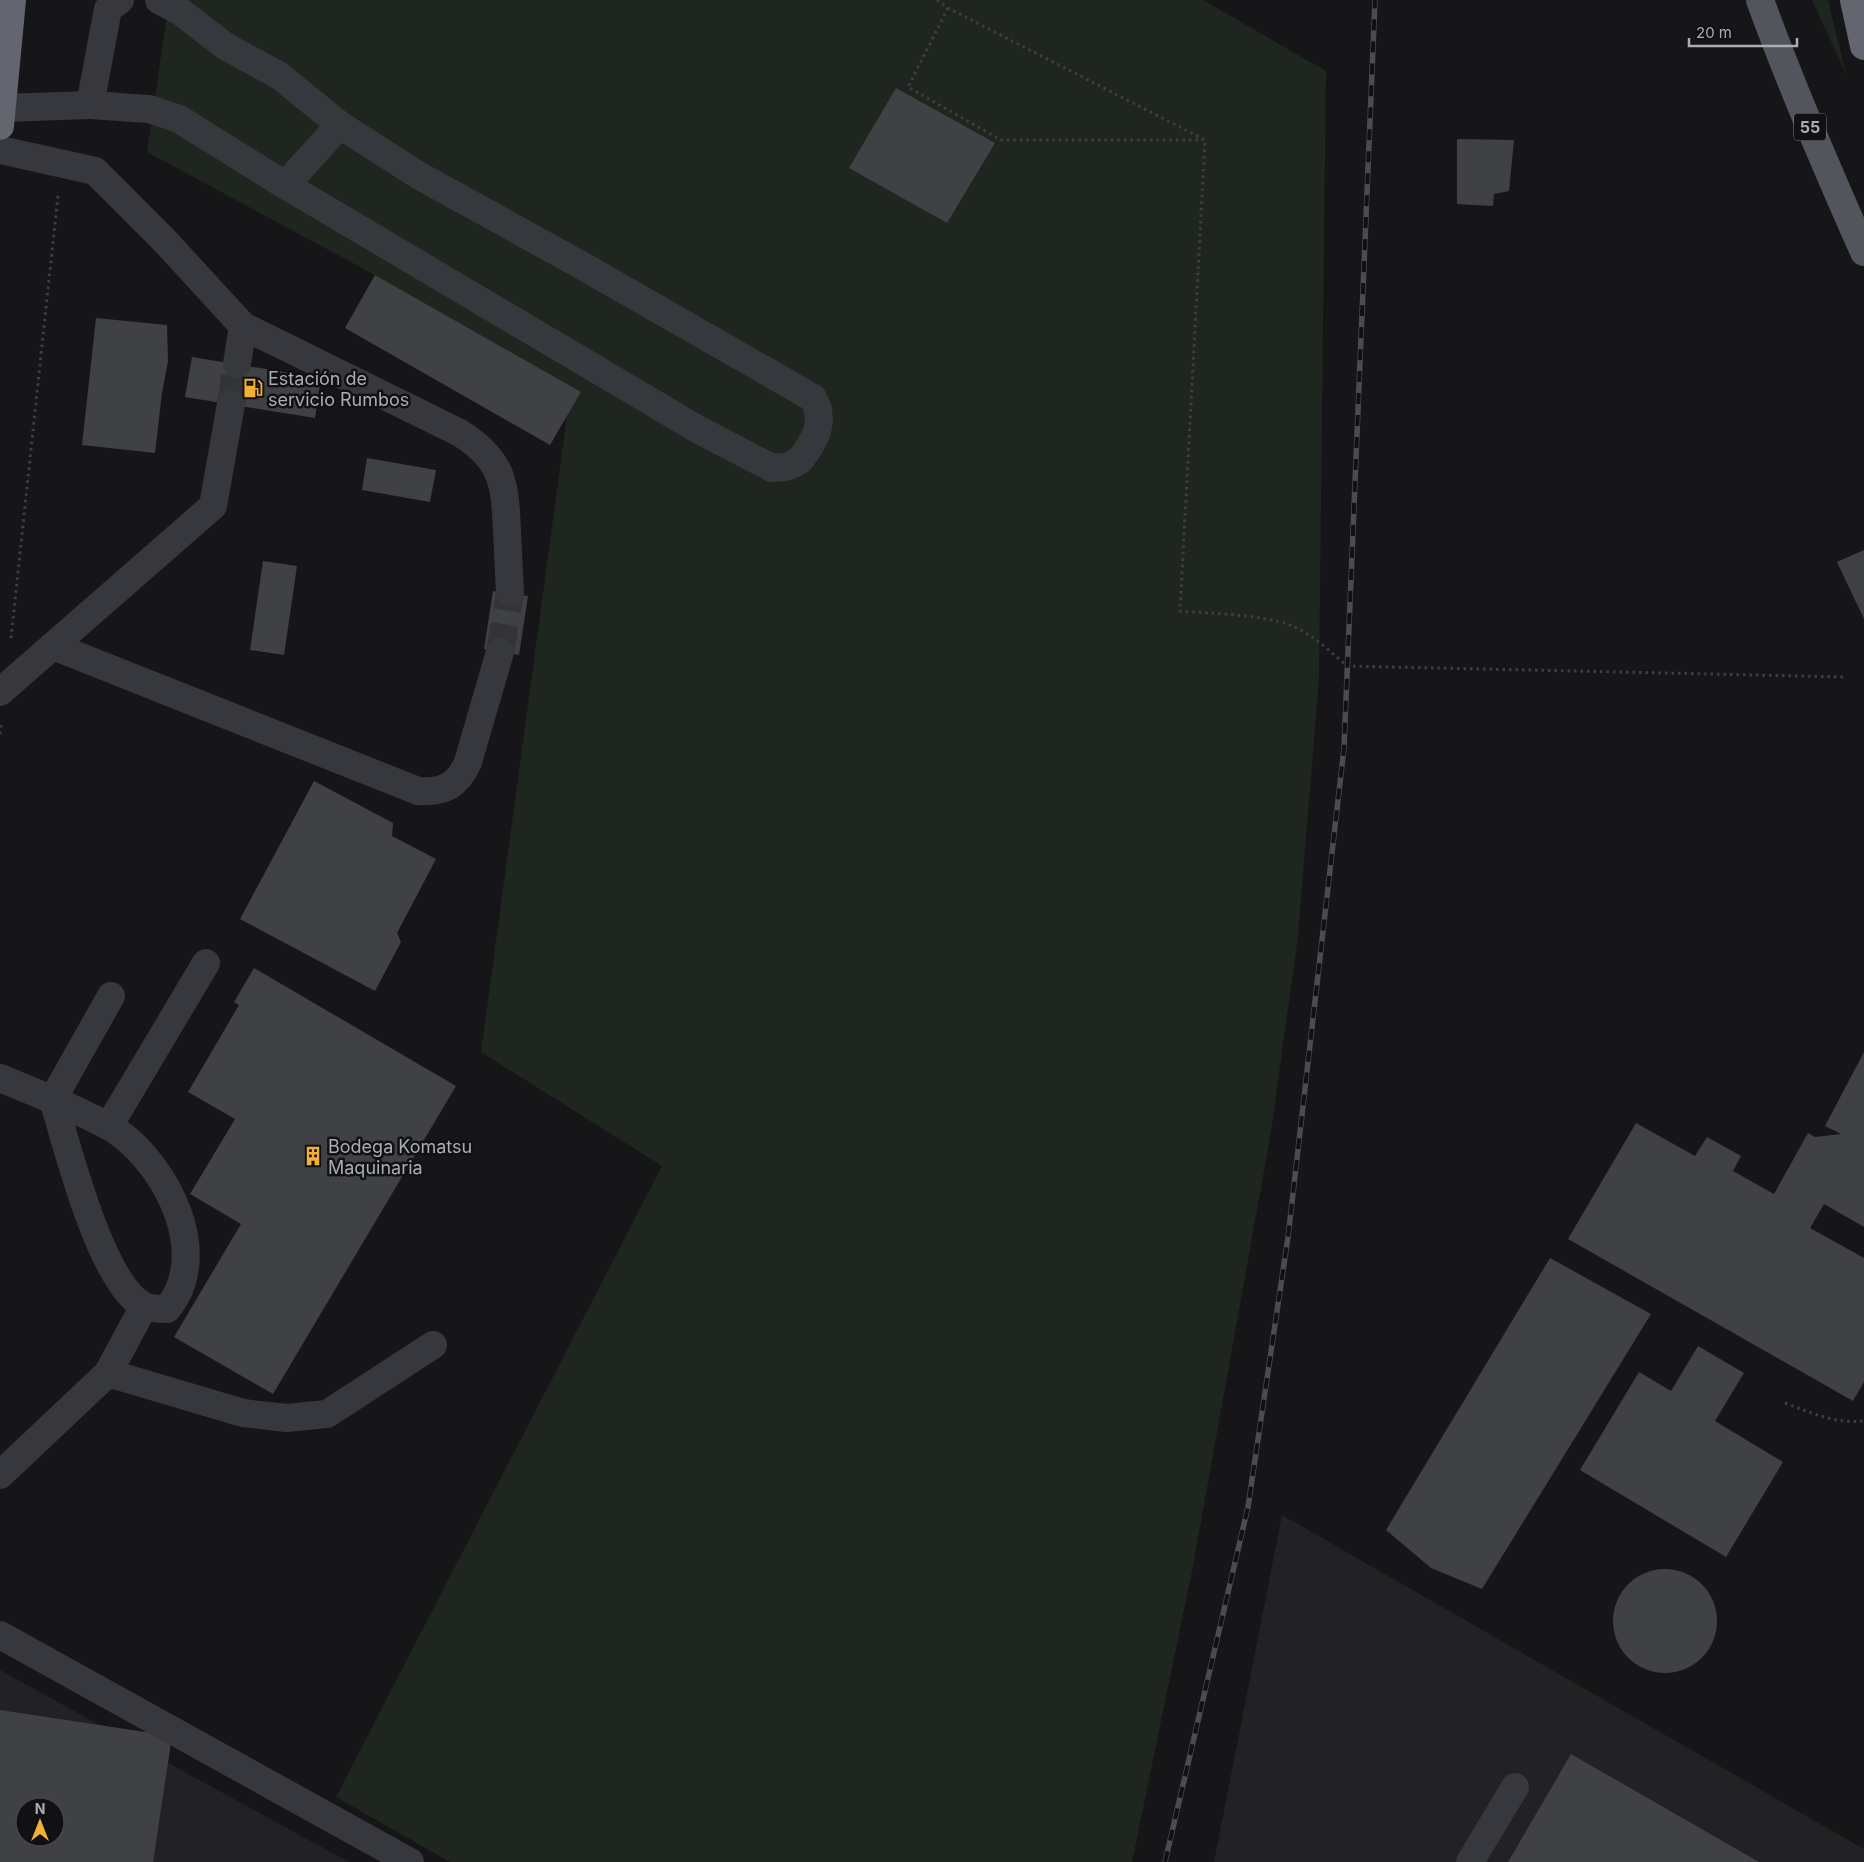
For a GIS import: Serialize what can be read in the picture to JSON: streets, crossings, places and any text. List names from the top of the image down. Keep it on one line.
{"streets":{"main road":["55"]},"places":{"fuel station":["Estación de servicio Rumbos"],"building":["Bodega Komatsu Maquinaria"]},"scale_bar":"20 m","north":"top"}
